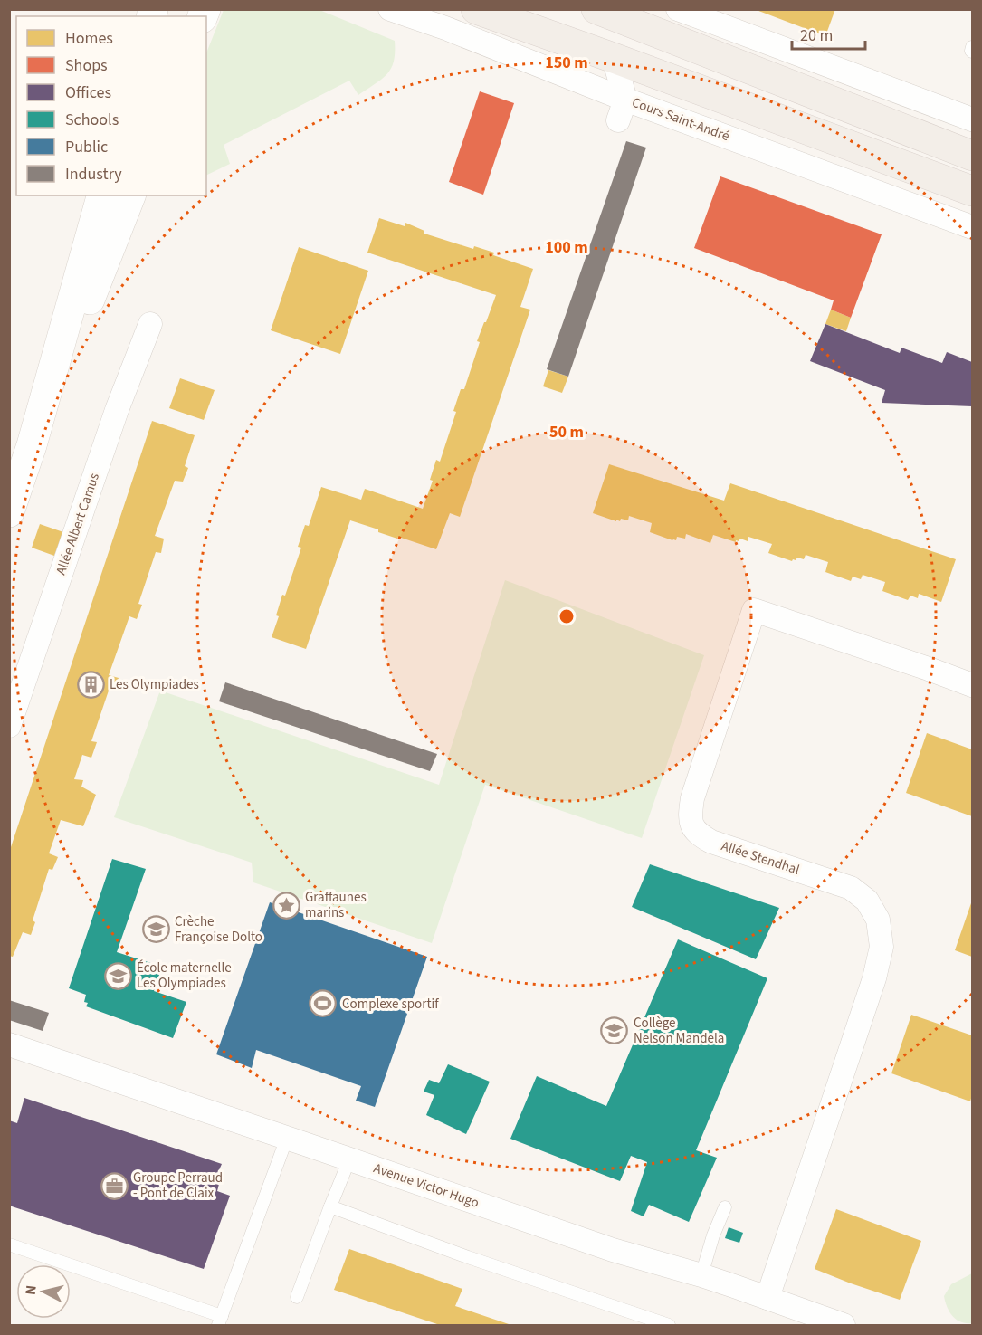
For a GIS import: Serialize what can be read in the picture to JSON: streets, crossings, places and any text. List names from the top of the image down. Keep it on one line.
{"streets":{"street":["Cours Saint-André","Allée Albert Camus","Allée Stendhal","Avenue Victor Hugo"]},"crossings":[["Allée Stendhal","Avenue Victor Hugo"]],"places":{"building":["Les Olympiades"],"place":["Graffaunes marins"],"school or university":["Crèche Françoise Dolto","École maternelle Les Olympiades","Collège Nelson Mandela"],"sports":["Complexe sportif"],"office":["Groupe Perraud - Pont de Claix"]},"legend":["Homes","Shops","Offices","Schools","Public","Industry"],"scale_bar":"20 m","north":"left","rings":["150 m","100 m","50 m"]}
